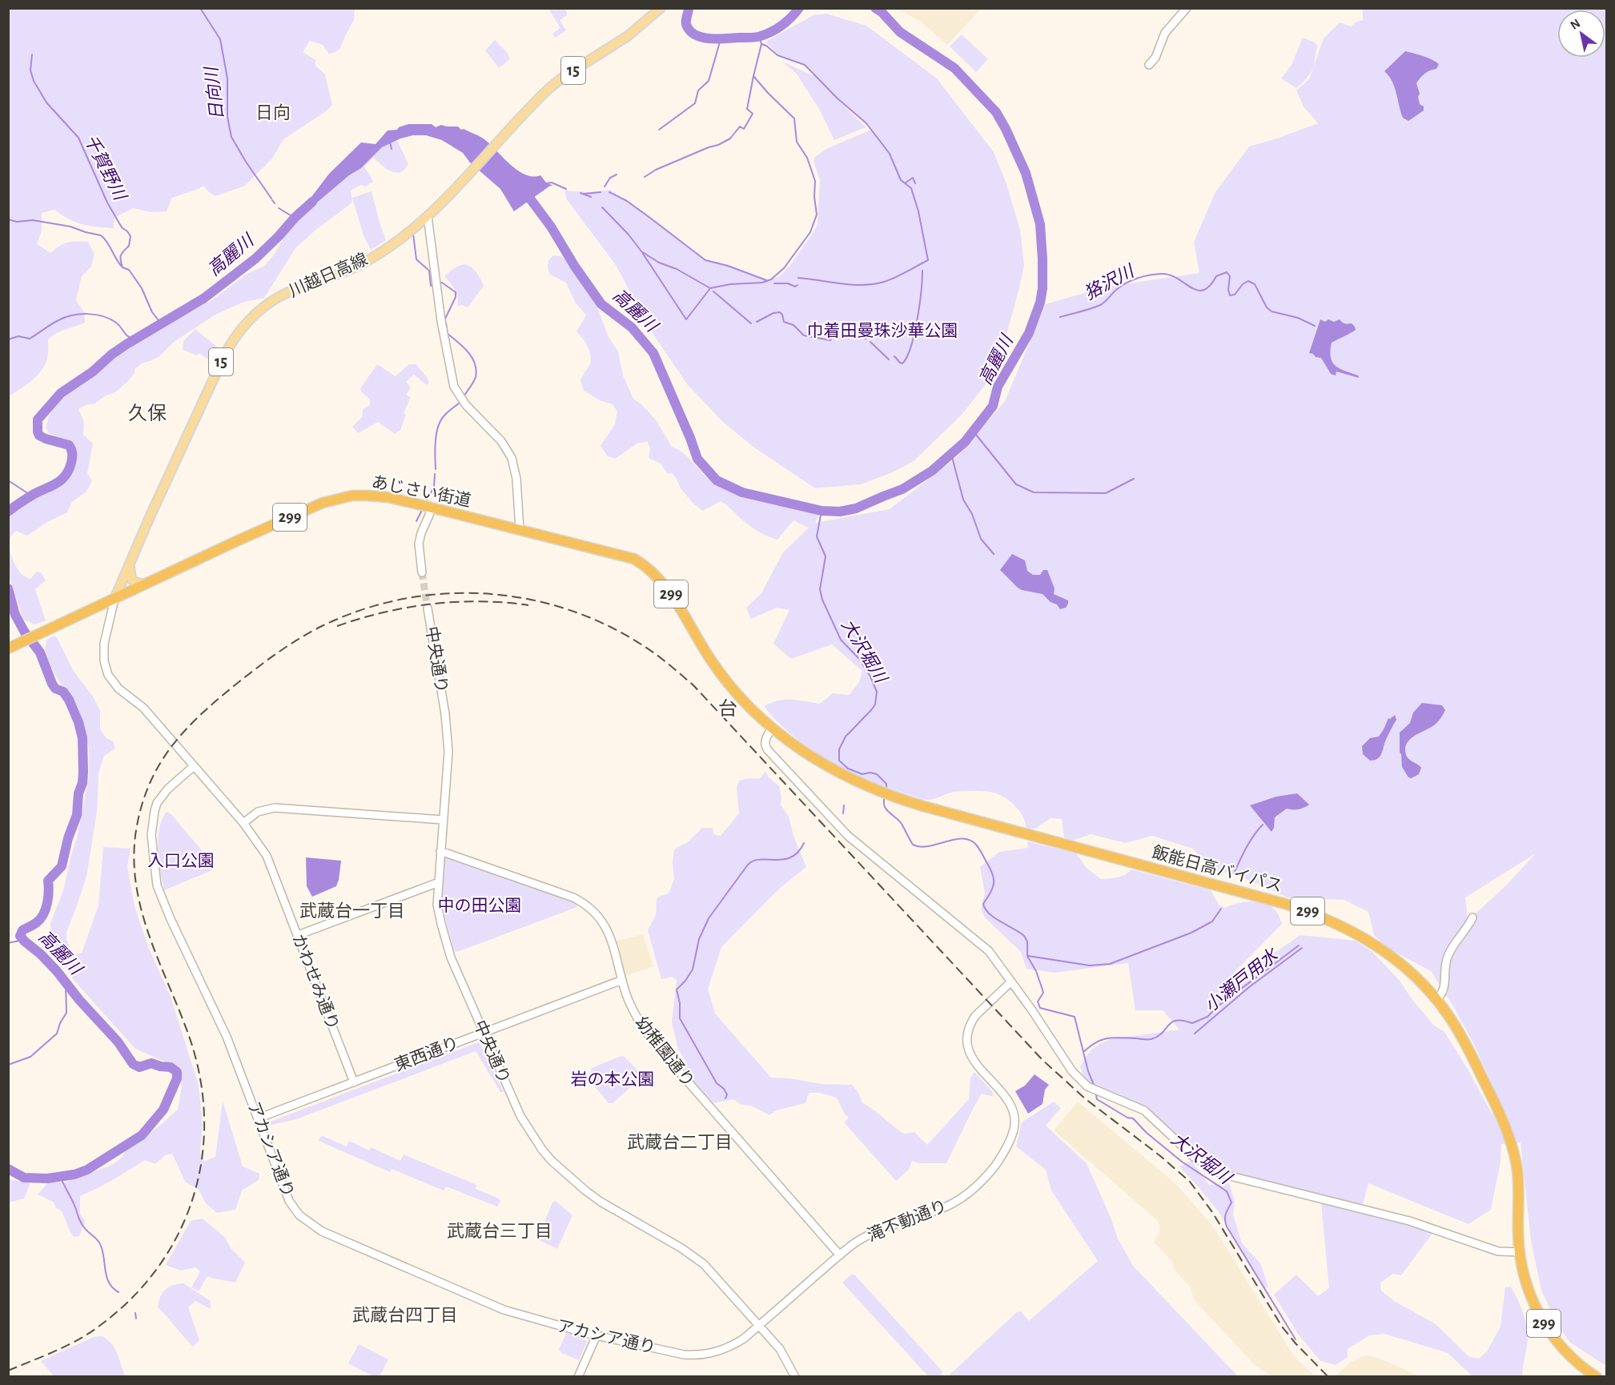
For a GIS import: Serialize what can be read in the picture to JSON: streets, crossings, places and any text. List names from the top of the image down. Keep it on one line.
{"streets":{"highway":["あじさい街道","299","飯能日高バイパス"],"main road":["15","川越日高線"],"street":["中央通り","かわせみ通り","幼稚園通り","東西通り","アカシア通り","滝不動通り"]},"crossings":[["川越日高線","あじさい街道"],["川越日高線","かわせみ通り"],["あじさい街道","飯能日高バイパス"],["あじさい街道","かわせみ通り"],["299","飯能日高バイパス"],["中央通り","幼稚園通り"],["中央通り","東西通り"],["中央通り","アカシア通り"],["中央通り","滝不動通り"],["かわせみ通り","東西通り"],["かわせみ通り","アカシア通り"],["幼稚園通り","東西通り"],["幼稚園通り","滝不動通り"],["東西通り","アカシア通り"],["アカシア通り","滝不動通り"]],"districts":["日向","久保","台","武蔵台一丁目","武蔵台二丁目","武蔵台三丁目","武蔵台四丁目"],"water":["日向川","千賀野川","高麗川","狢沢川","大沢堀川","小瀬戸用水"],"parks":["巾着田曼珠沙華公園","入口公園","中の田公園","岩の本公園"],"north":"top left"}
